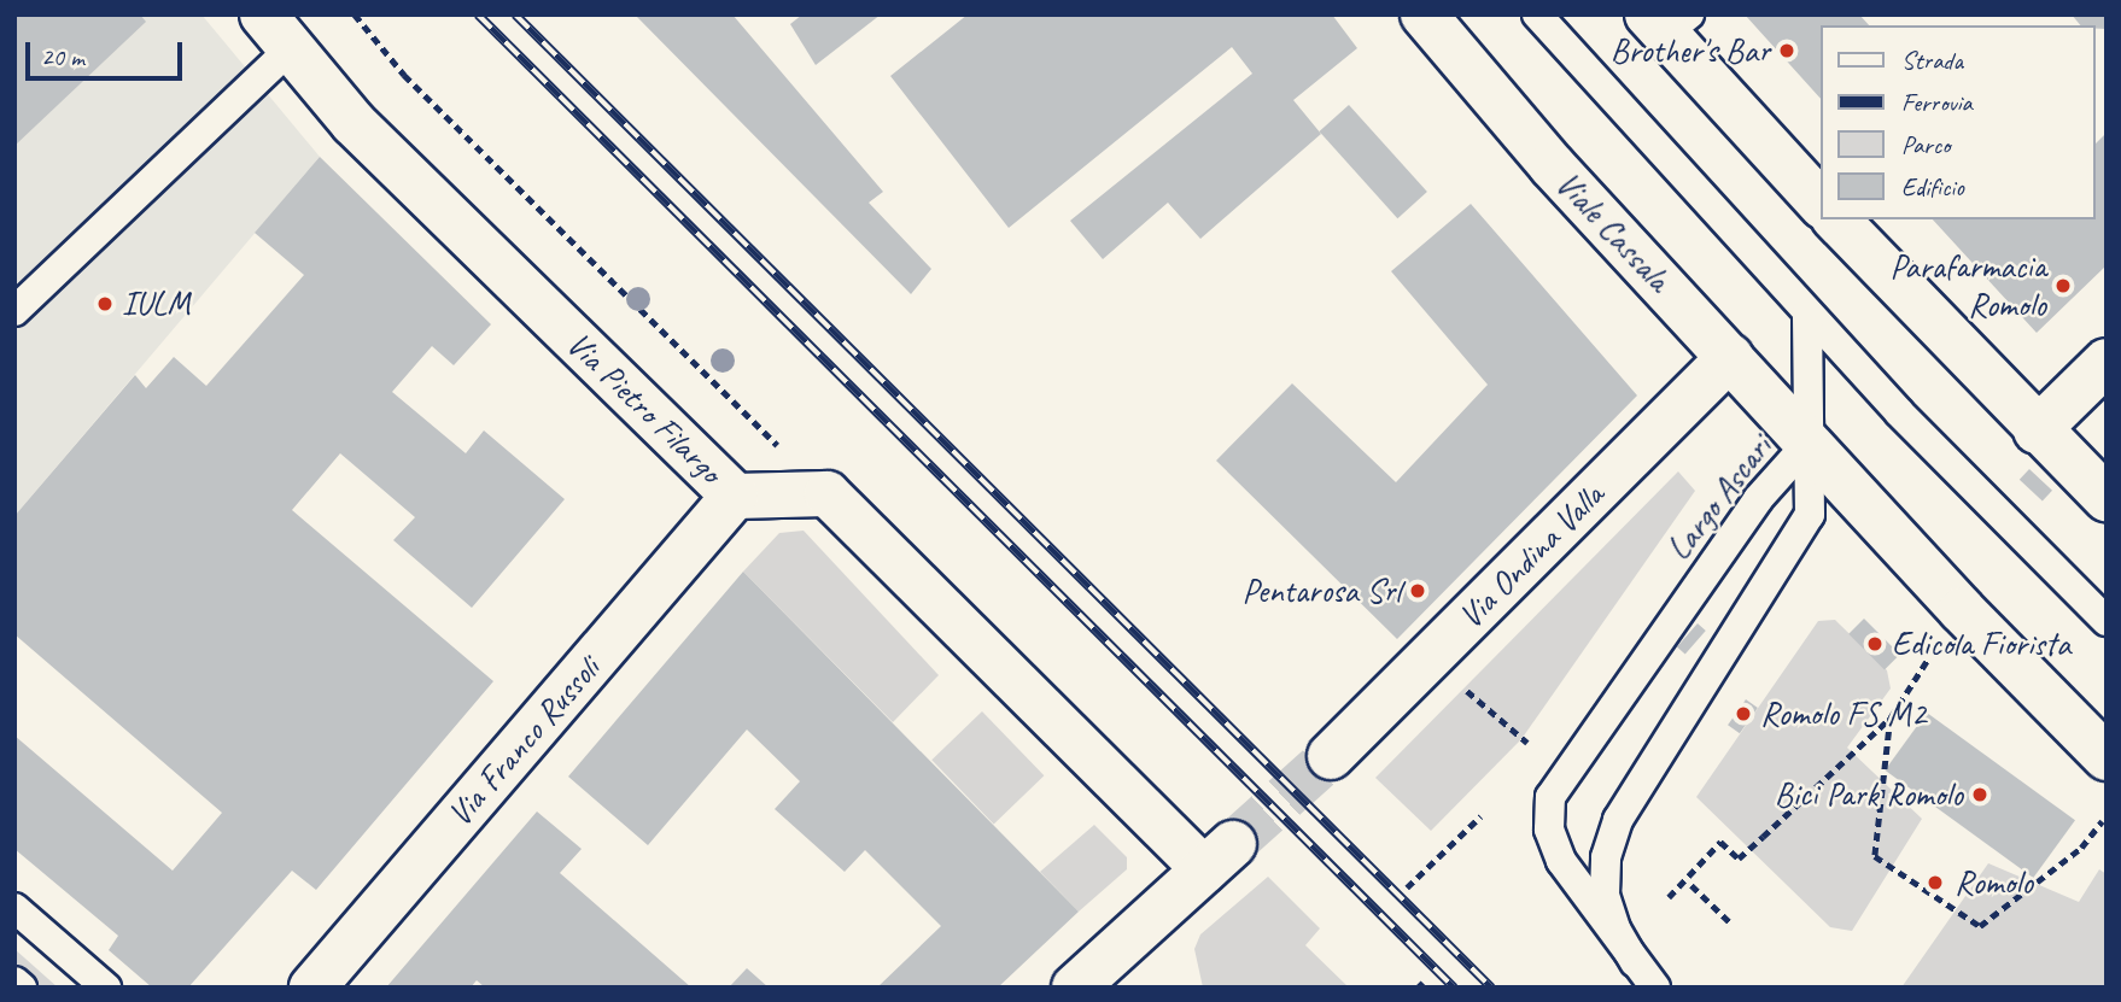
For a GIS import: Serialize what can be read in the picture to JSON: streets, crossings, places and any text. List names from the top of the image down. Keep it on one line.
{"streets":{"street":["Viale Cassala","Via Pietro Filargo","Via Ondina Valla","Via Franco Russoli"],"lane":["Largo Ascari"]},"crossings":[["Viale Cassala","Largo Ascari"],["Viale Cassala","Via Ondina Valla"],["Via Pietro Filargo","Via Franco Russoli"]],"places":["Brother's Bar","Parafarmacia Romolo","IULM","Pentarosa Srl","Edicola Fiorista","Romolo FS M2","Bici Park Romolo","Romolo"],"legend":["Strada","Ferrovia","Parco","Edificio"],"scale_bar":"20 m"}
